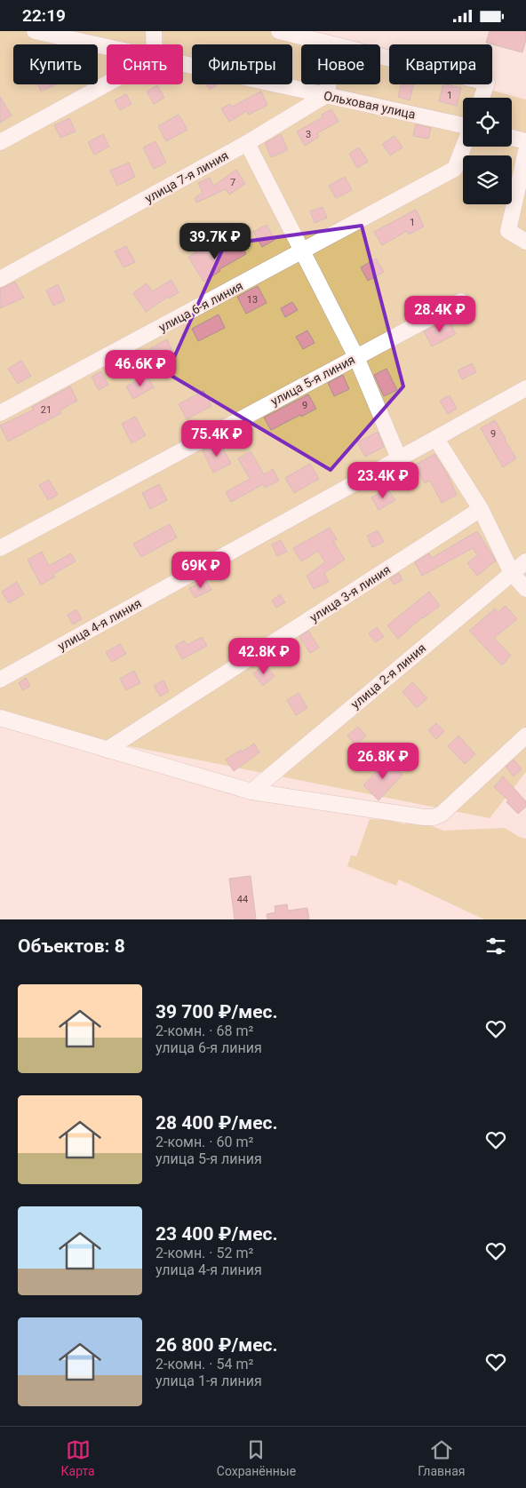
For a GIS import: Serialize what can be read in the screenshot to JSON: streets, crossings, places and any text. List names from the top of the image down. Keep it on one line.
{"streets":{"street":["Ольховая улица","улица 7-я линия","улица 6-я линия","улица 5-я линия","улица 3-я линия","улица 4-я линия","улица 2-я линия"]},"crossings":[["Ольховая улица","улица 7-я линия"]],"house_numbers":["1","3","7","1","13","9","21","9","44"],"page":{"status":"22:19","chip":["Купить","Снять","Фильтры","Новое","Квартира"],"price":["39.7K ₽","28.4K ₽","46.6K ₽","75.4K ₽","23.4K ₽","69K ₽","42.8K ₽","26.8K ₽"],"heading":"Объектов: 8","list":[{"name":"39 700 ₽/мес.","note":"2-комн. · 68 m² · улица 6-я линия"},{"name":"28 400 ₽/мес.","note":"2-комн. · 60 m² · улица 5-я линия"},{"name":"23 400 ₽/мес.","note":"2-комн. · 52 m² · улица 4-я линия"},{"name":"26 800 ₽/мес.","note":"2-комн. · 54 m² · улица 1-я линия"}],"tabs":["Карта","Сохранённые","Главная"]}}
